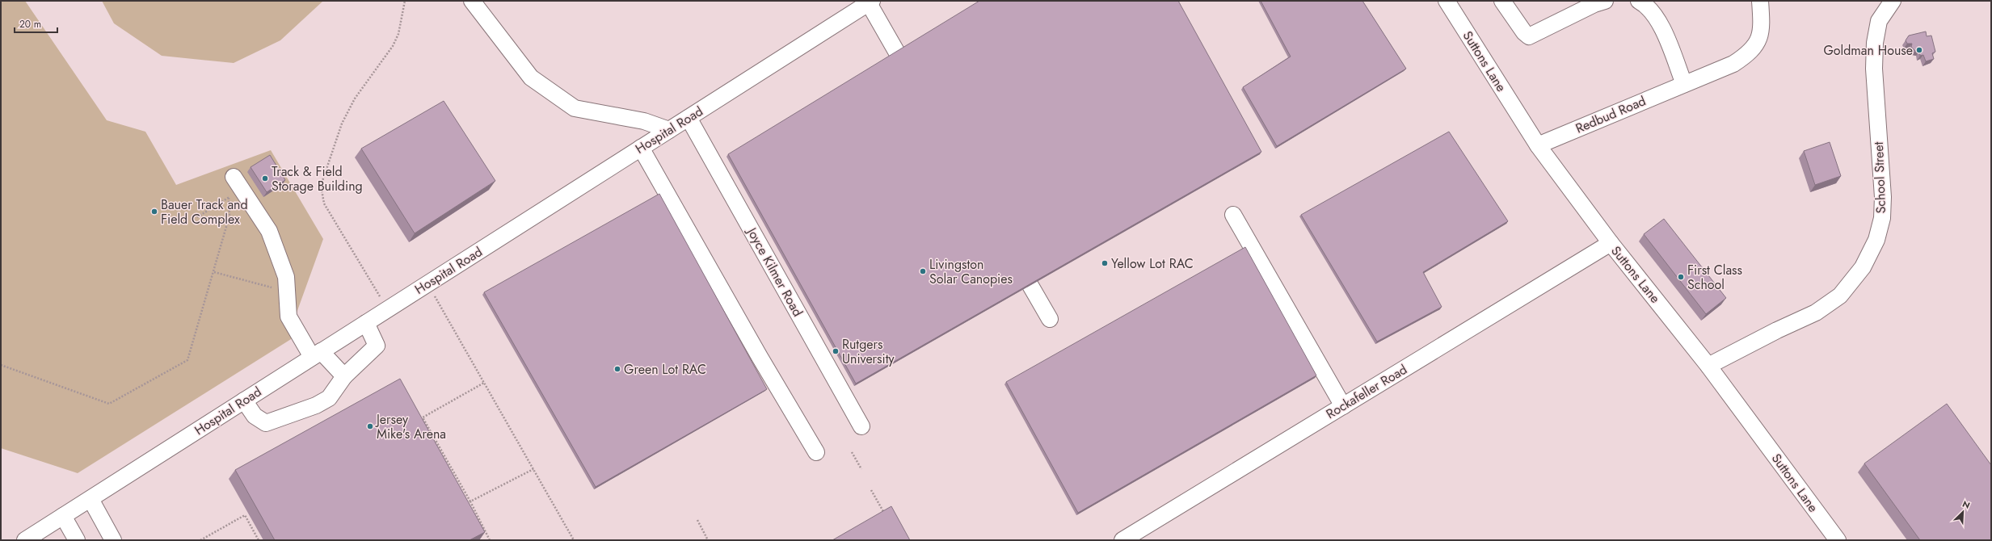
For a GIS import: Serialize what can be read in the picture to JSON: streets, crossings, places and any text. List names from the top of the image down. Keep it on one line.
{"streets":{"street":["Suttons Lane","Redbud Road","Hospital Road","School Street","Joyce Kilmer Road","Rockafeller Road"]},"crossings":[["Suttons Lane","Redbud Road"],["Suttons Lane","School Street"],["Suttons Lane","Rockafeller Road"],["Hospital Road","Joyce Kilmer Road"]],"places":["Goldman House","Track & Field Storage Building","Bauer Track and Field Complex","Yellow Lot RAC","Livingston Solar Canopies","First Class School","Rutgers University","Green Lot RAC","Jersey Mike's Arena"],"scale_bar":"20 m","north":"top right"}
